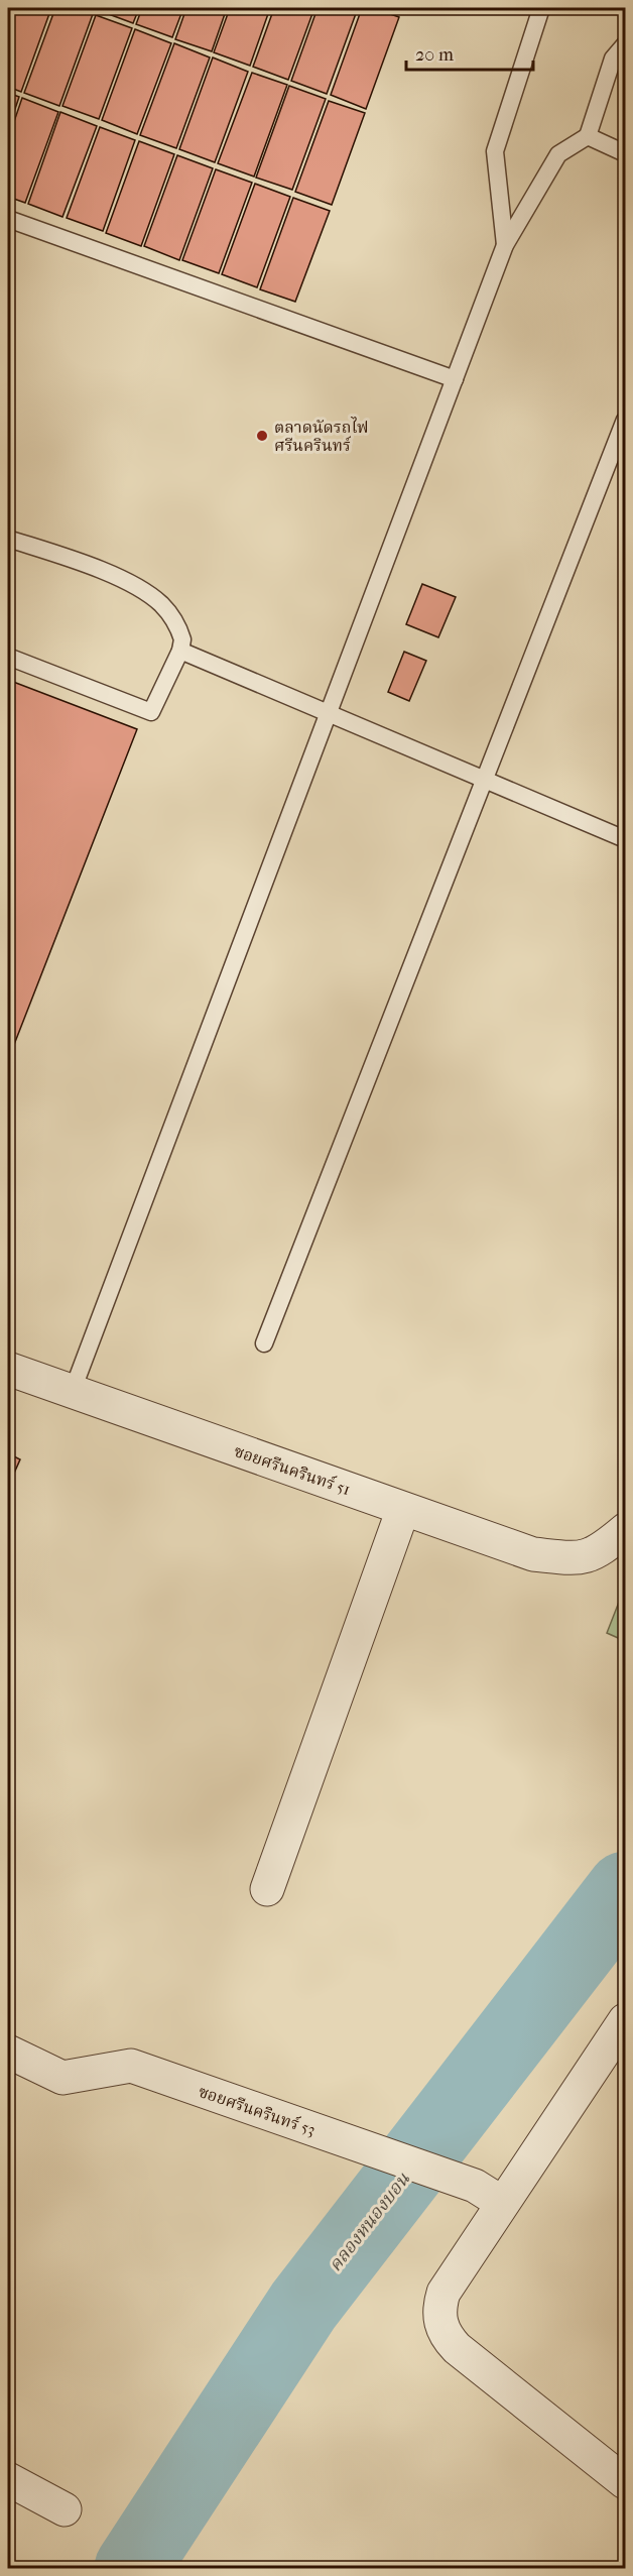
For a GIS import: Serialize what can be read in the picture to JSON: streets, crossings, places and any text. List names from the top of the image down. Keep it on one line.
{"streets":{"street":["ซอยศรีนครินทร์ 51","ซอยศรีนครินทร์ 53"]},"water":["คลองหนองบอน"],"places":["ตลาดนัดรถไฟ ศรีนครินทร์"],"scale_bar":"20 m"}
